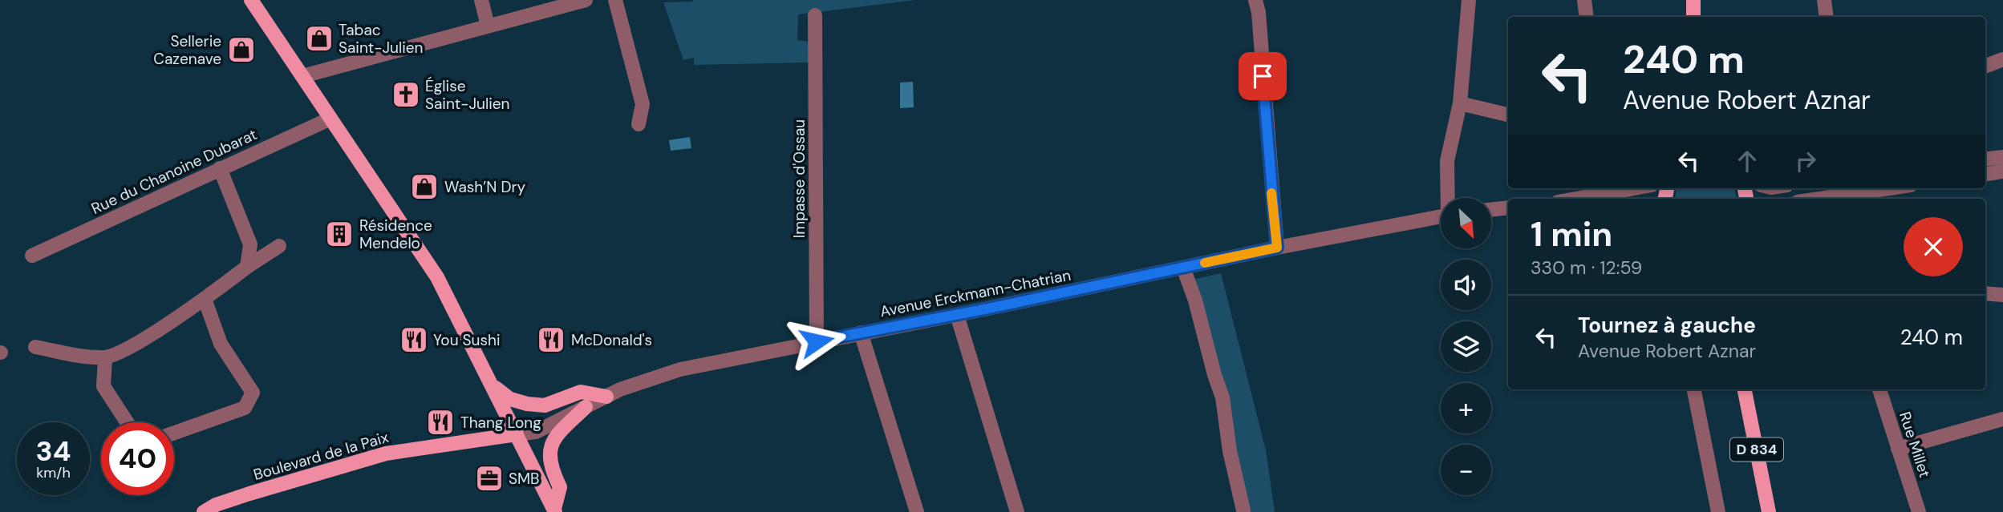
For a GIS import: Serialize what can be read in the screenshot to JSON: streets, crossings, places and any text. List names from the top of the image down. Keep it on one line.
{"streets":{"main road":["D 834","Boulevard de la Paix"],"street":["Rue du Chanoine Dubarat","Impasse d'Ossau","Avenue Erckmann-Chatrian","Rue Millet"]},"crossings":[["Impasse d'Ossau","Avenue Erckmann-Chatrian"],["Avenue Erckmann-Chatrian","Boulevard de la Paix"]],"places":{"shop":["Tabac Saint-Julien","Sellerie Cazenave","Wash’N Dry"],"church":["Église Saint-Julien"],"building":["Résidence Mendelo"],"restaurant":["You Sushi","McDonald's","Thang Long"],"office":["SMB"]},"north":"bottom right","page":{"turn":["240 m","Avenue Robert Aznar"],"map_buttons":["+","−"],"heading":["1 min","330 m · 12:59"],"list":[{"name":"Tournez à gauche","note":"Avenue Robert Aznar","value":"240 m"}],"speed":"34 km/h","limit":"40"}}
